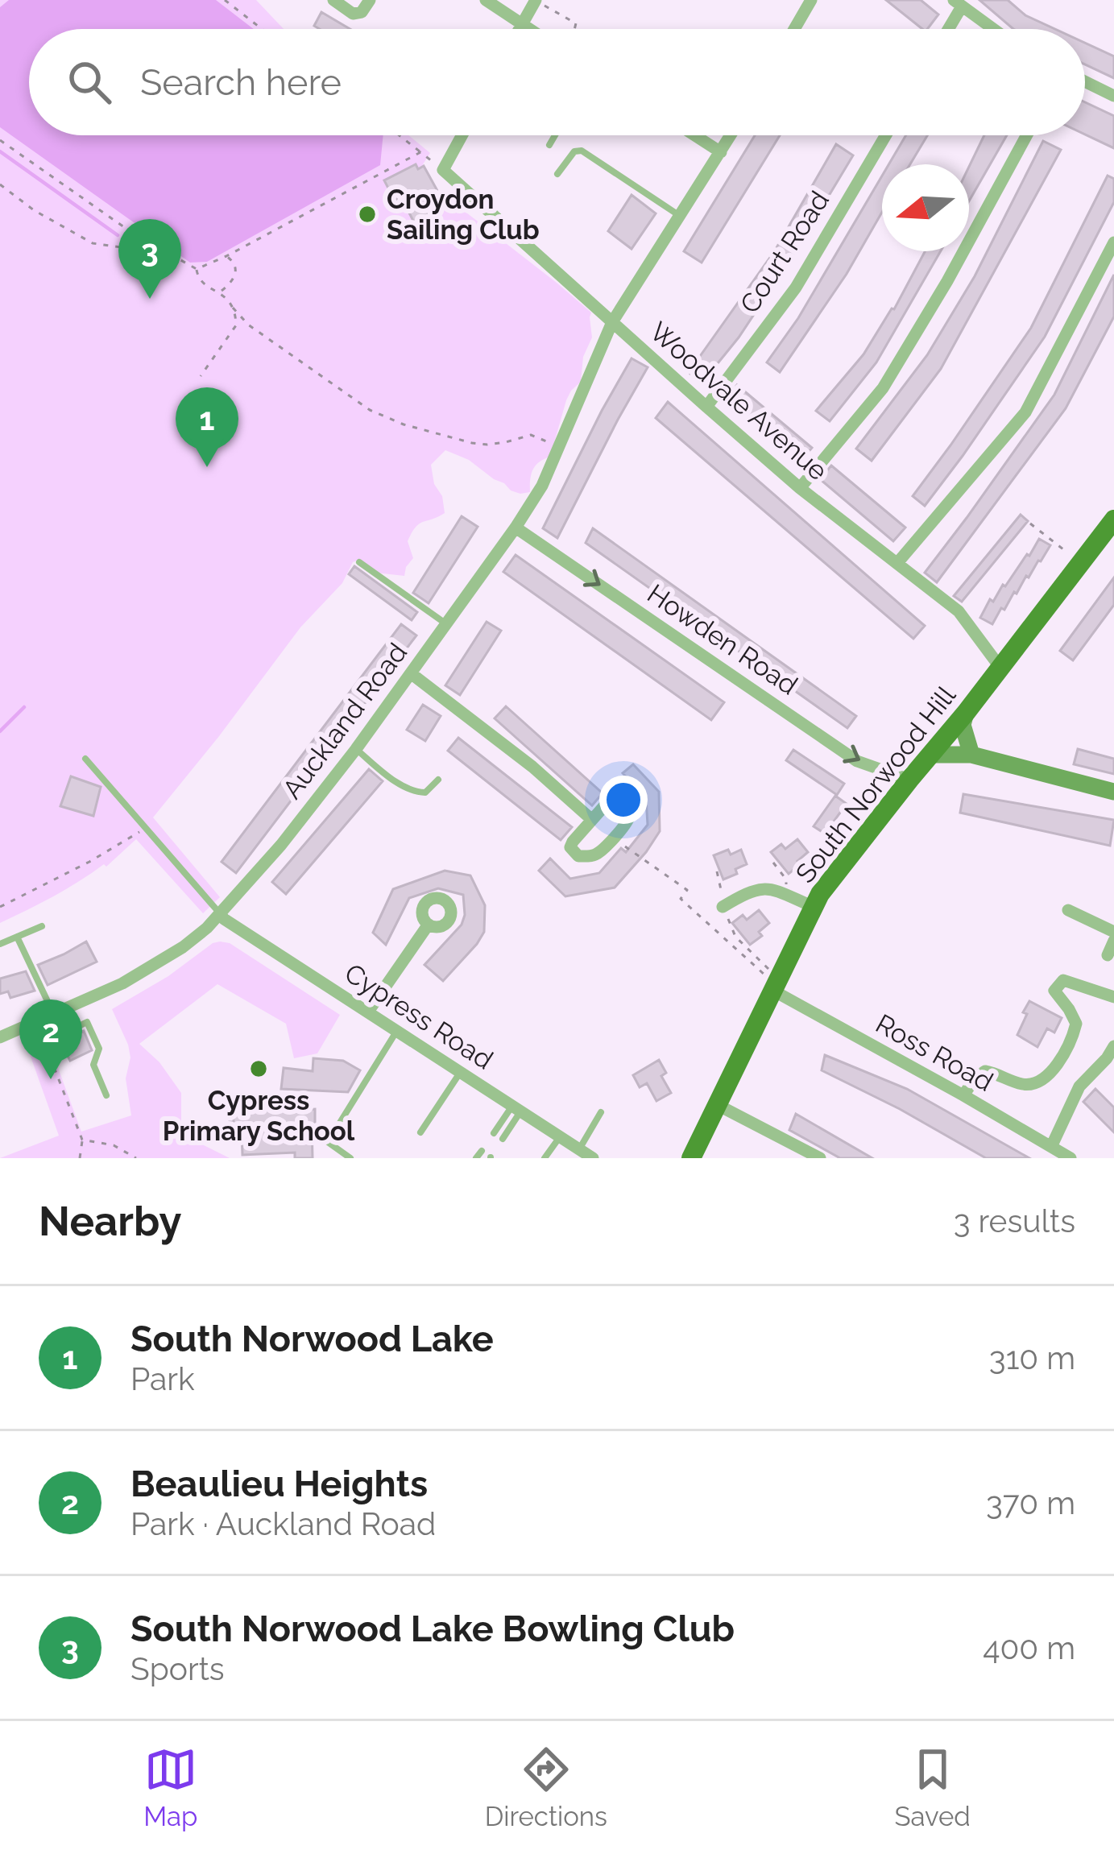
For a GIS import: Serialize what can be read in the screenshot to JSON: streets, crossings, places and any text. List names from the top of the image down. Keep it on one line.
{"streets":{"main road":["South Norwood Hill"],"street":["Court Road","Woodvale Avenue","Howden Road","Auckland Road","Cypress Road","Ross Road"]},"crossings":[["Court Road","Woodvale Avenue"],["Woodvale Avenue","Auckland Road"],["Woodvale Avenue","South Norwood Hill"],["Howden Road","Auckland Road"],["Howden Road","South Norwood Hill"],["Auckland Road","Cypress Road"],["South Norwood Hill","Ross Road"]],"one_way":["Howden Road"],"places":["Croydon Sailing Club","Cypress Primary School"],"north":"left","page":{"search":"Search here","pins":["3","1","2"],"heading":["Nearby","3 results"],"list":[{"mark":"1","name":"South Norwood Lake","note":"Park","value":"310 m"},{"mark":"2","name":"Beaulieu Heights","note":"Park · Auckland Road","value":"370 m"},{"mark":"3","name":"South Norwood Lake Bowling Club","note":"Sports","value":"400 m"}],"nav":["Map","Directions","Saved"]}}
